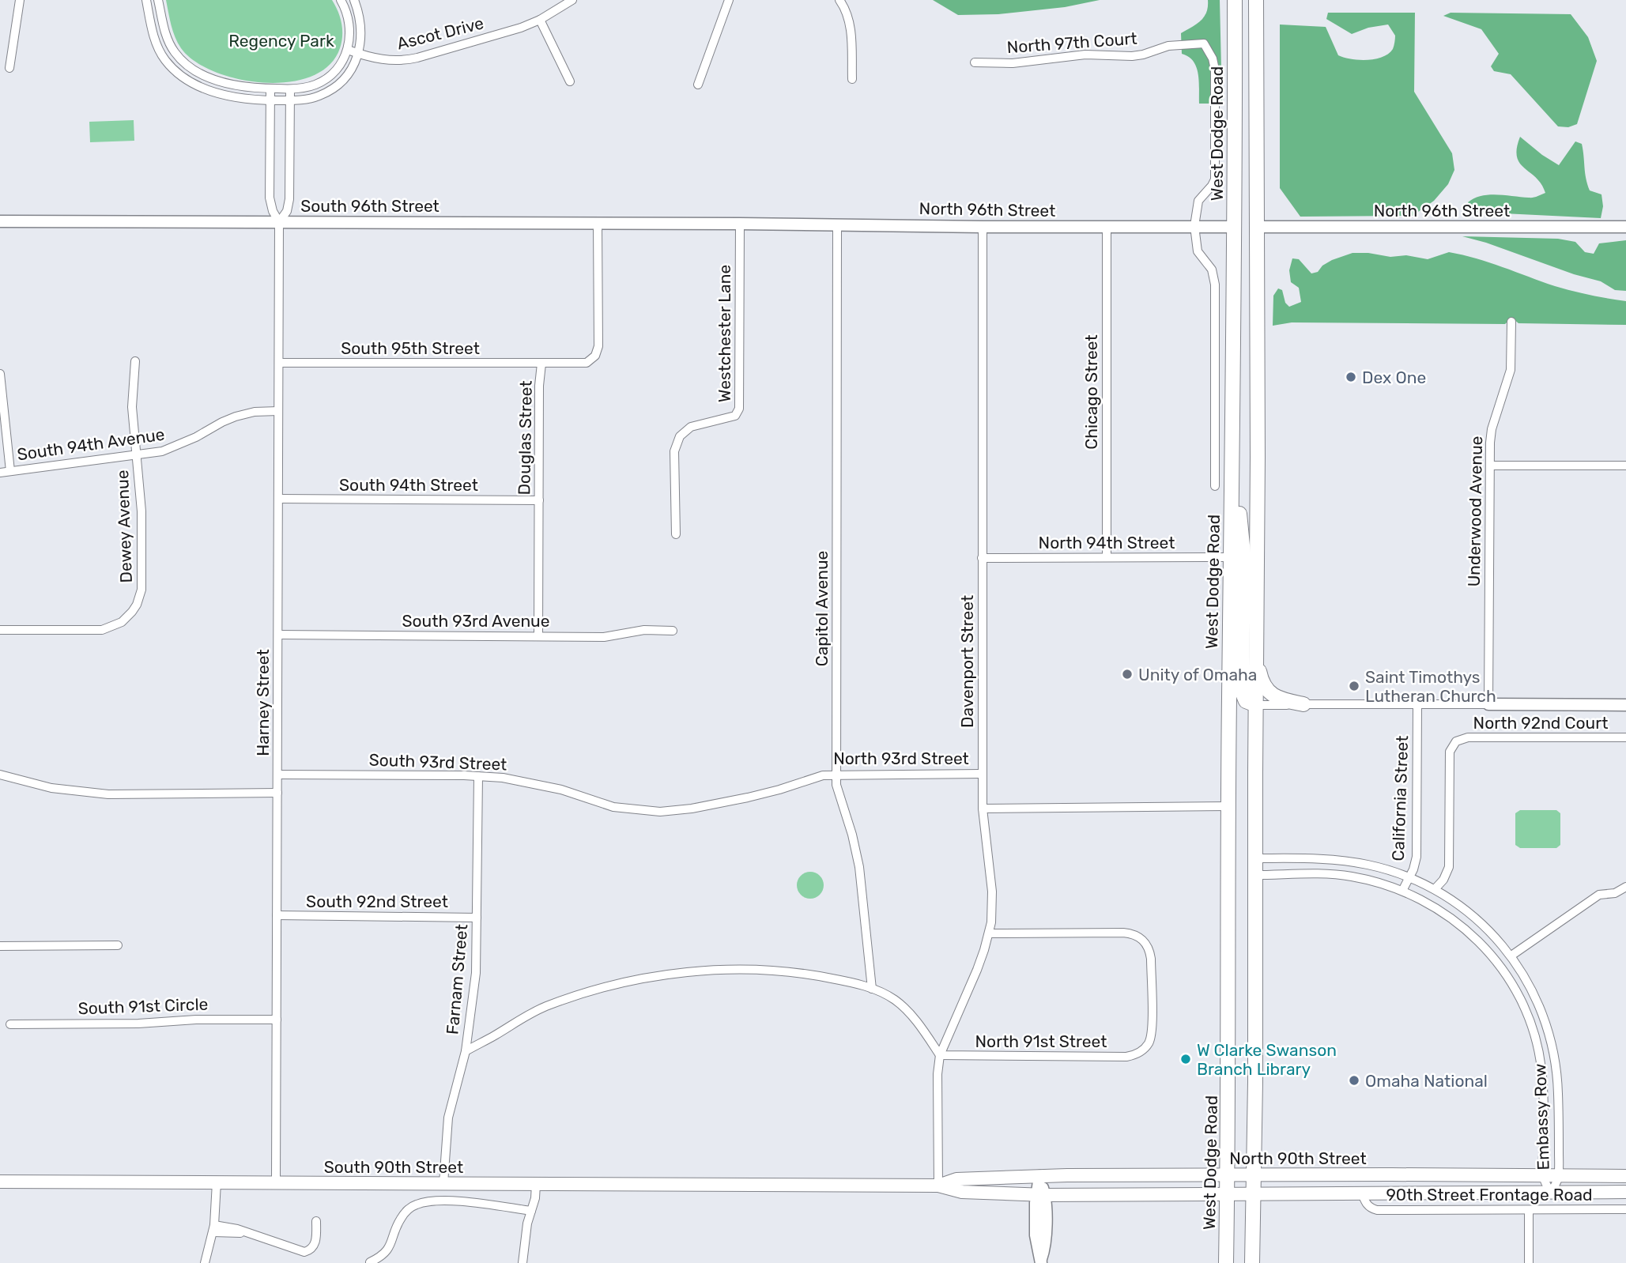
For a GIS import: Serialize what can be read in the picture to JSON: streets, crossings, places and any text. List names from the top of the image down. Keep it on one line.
{"streets":{"highway":["West Dodge Road"],"main road":["North 90th Street","South 90th Street"],"street":["Ascot Drive","North 97th Court","South 96th Street","North 96th Street","Westchester Lane","South 95th Street","Chicago Street","Douglas Street","South 94th Avenue","South 94th Street","Underwood Avenue","Dewey Avenue","North 94th Street","Capitol Avenue","South 93rd Avenue","Davenport Street","Harney Street","North 92nd Court","North 93rd Street","South 93rd Street","California Street","South 92nd Street","Farnam Street","South 91st Circle","North 91st Street","Embassy Row","90th Street Frontage Road"]},"crossings":[["North 97th Court","North 96th Street"],["West Dodge Road","North 96th Street"],["West Dodge Road","North 94th Street"],["West Dodge Road","North 90th Street"],["South 96th Street","North 96th Street"],["South 96th Street","Westchester Lane"],["South 96th Street","Douglas Street"],["South 96th Street","Harney Street"],["North 96th Street","Westchester Lane"],["North 96th Street","Chicago Street"],["North 96th Street","Capitol Avenue"],["North 96th Street","Davenport Street"],["South 95th Street","Douglas Street"],["South 95th Street","Harney Street"],["Chicago Street","North 94th Street"],["Douglas Street","South 94th Street"],["Douglas Street","South 93rd Avenue"],["South 94th Avenue","Dewey Avenue"],["South 94th Avenue","Harney Street"],["South 94th Street","Harney Street"],["North 94th Street","Davenport Street"],["Capitol Avenue","North 93rd Street"],["South 93rd Avenue","Harney Street"],["Davenport Street","North 93rd Street"],["Davenport Street","North 91st Street"],["Davenport Street","North 90th Street"],["Harney Street","South 93rd Street"],["Harney Street","South 92nd Street"],["Harney Street","South 91st Circle"],["Harney Street","South 90th Street"],["North 92nd Court","Embassy Row"],["North 93rd Street","South 93rd Street"],["South 93rd Street","Farnam Street"],["California Street","Embassy Row"],["South 92nd Street","Farnam Street"],["Farnam Street","South 90th Street"],["Embassy Row","North 90th Street"],["North 90th Street","South 90th Street"],["North 90th Street","90th Street Frontage Road"]],"parks":["Regency Park"],"places":["Dex One","Unity of Omaha","Saint Timothys Lutheran Church","W Clarke Swanson Branch Library","Omaha National"]}
